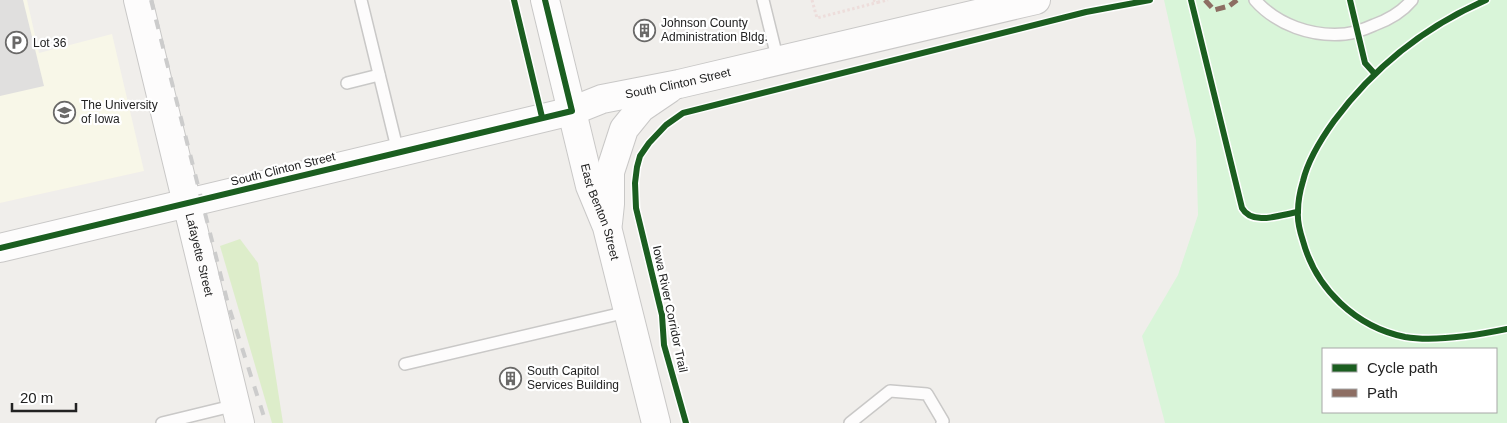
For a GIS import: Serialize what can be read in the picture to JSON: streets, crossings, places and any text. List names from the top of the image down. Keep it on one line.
{"streets":{"street":["South Clinton Street","East Benton Street","Lafayette Street"],"cycle path":["Iowa River Corridor Trail"]},"crossings":[["South Clinton Street","East Benton Street"],["South Clinton Street","Lafayette Street"]],"places":{"building":["Johnson County Administration Bldg.","South Capitol Services Building"],"parking":["Lot 36"],"school or university":["The University of Iowa"]},"legend":["Cycle path","Path"],"scale_bar":"20 m"}
